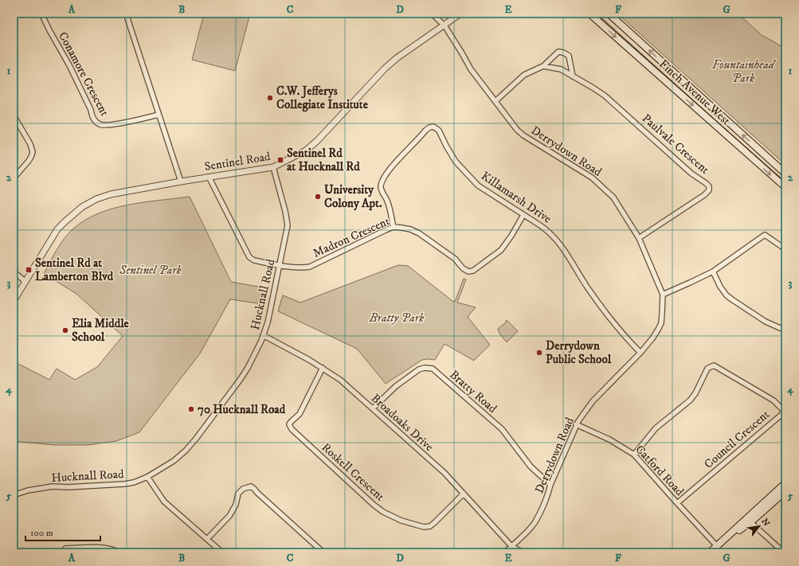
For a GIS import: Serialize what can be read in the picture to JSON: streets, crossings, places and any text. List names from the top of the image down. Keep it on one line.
{"streets":{"main road":["Finch Avenue West"],"street":["Conamore Crescent","Paulvale Crescent","Derrydown Road","Sentinel Road","Killamarsh Drive","Madron Crescent","Hucknall Road","Bratty Road","Broadoaks Drive","Council Crescent","Catford Road","Roskell Crescent"]},"crossings":[["Paulvale Crescent","Derrydown Road"],["Derrydown Road","Sentinel Road"],["Derrydown Road","Killamarsh Drive"],["Derrydown Road","Bratty Road"],["Derrydown Road","Broadoaks Drive"],["Derrydown Road","Catford Road"],["Sentinel Road","Madron Crescent"],["Sentinel Road","Hucknall Road"],["Killamarsh Drive","Madron Crescent"],["Madron Crescent","Hucknall Road"],["Hucknall Road","Broadoaks Drive"],["Bratty Road","Broadoaks Drive"],["Broadoaks Drive","Roskell Crescent"],["Council Crescent","Catford Road"]],"parks":["Fountainhead Park","Sentinel Park","Bratty Park"],"places":{"other":["C.W. Jefferys Collegiate Institute","University Colony Apt.","Elia Middle School","Derrydown Public School","70 Hucknall Road"],"transit":["Sentinel Rd at Hucknall Rd","Sentinel Rd at Lamberton Blvd"]},"scale_bar":"100 m","north":"top right","grid":{"columns":["A","B","C","D","E","F","G"],"rows":["1","2","3","4","5"]}}
